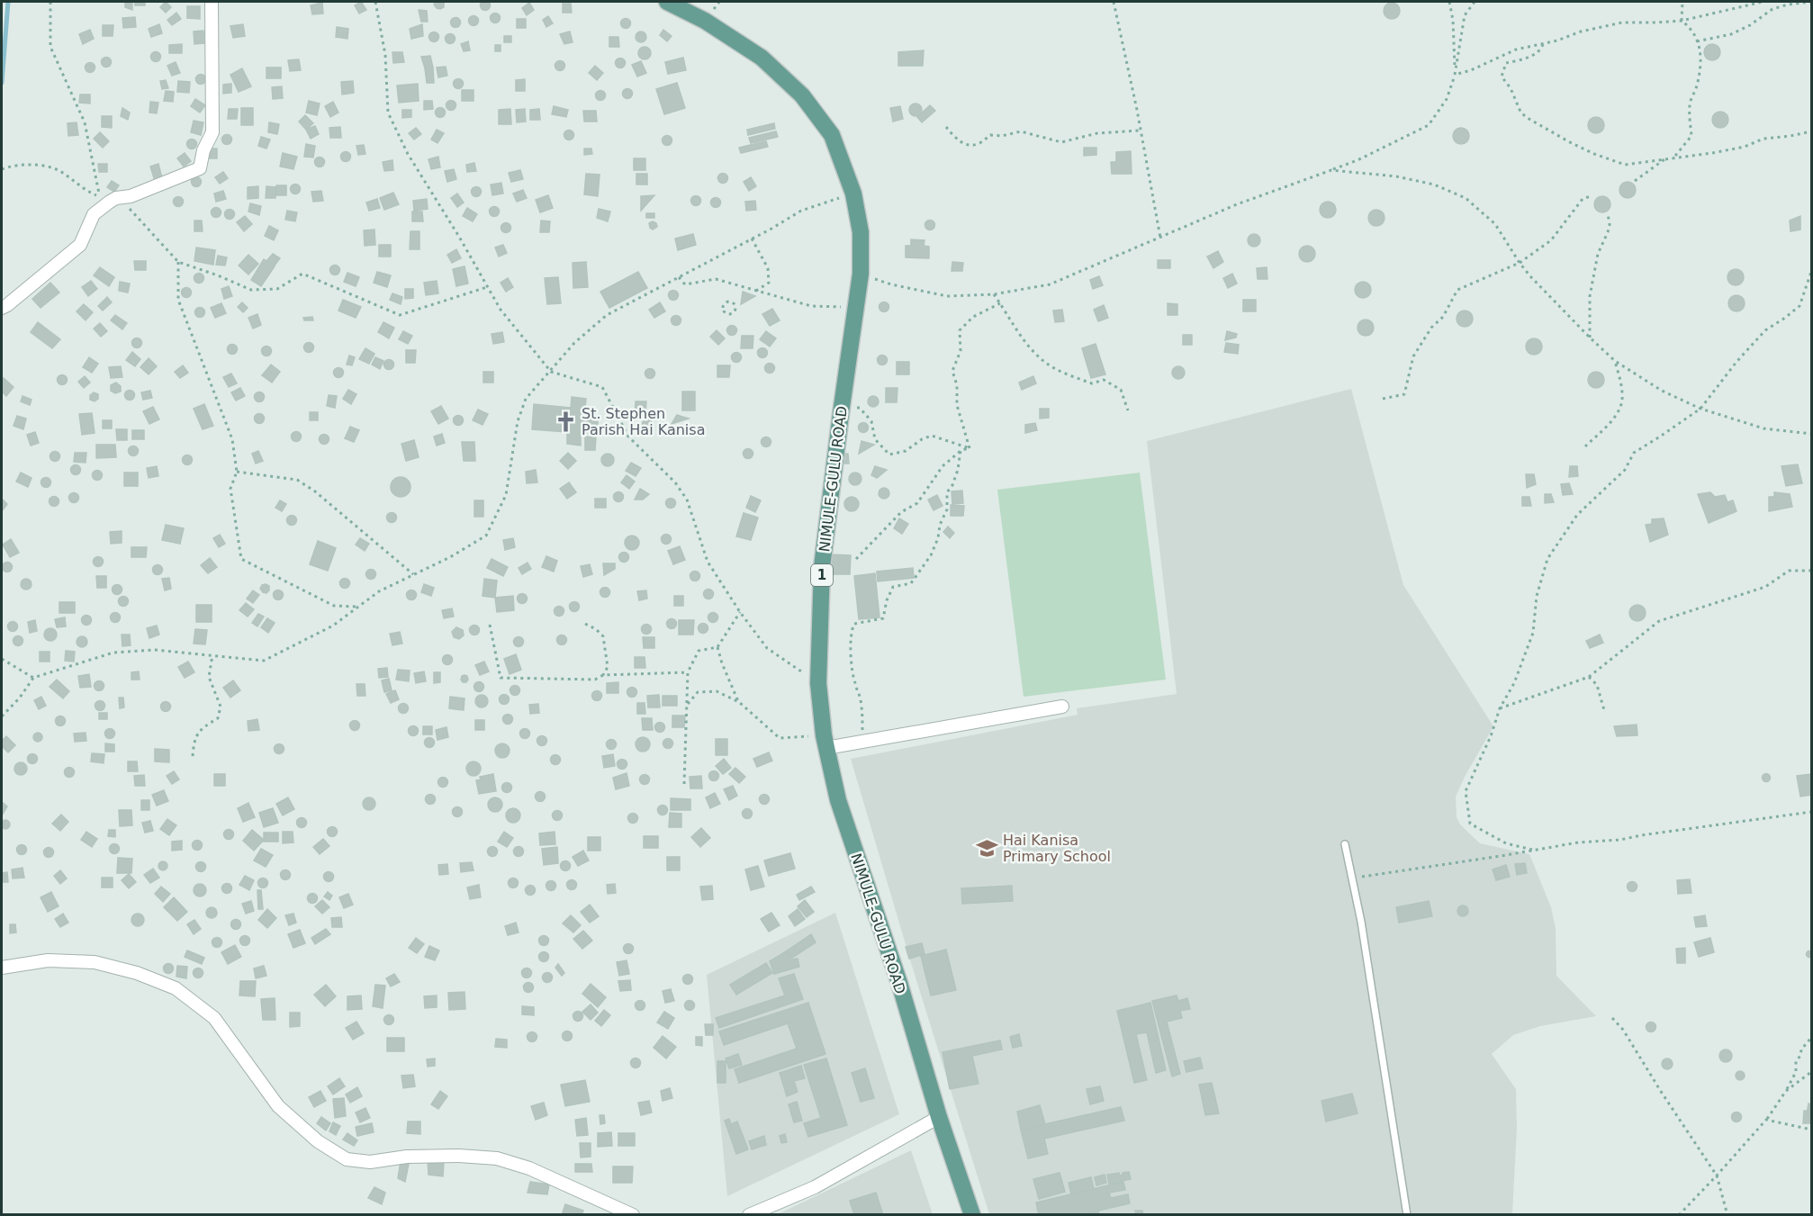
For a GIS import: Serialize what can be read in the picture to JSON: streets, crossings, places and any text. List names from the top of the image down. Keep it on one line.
{"streets":{"main road":["NIMULE-GULU ROAD","1"]},"places":{"church":["St. Stephen Parish Hai Kanisa"],"school or university":["Hai Kanisa Primary School"]}}
